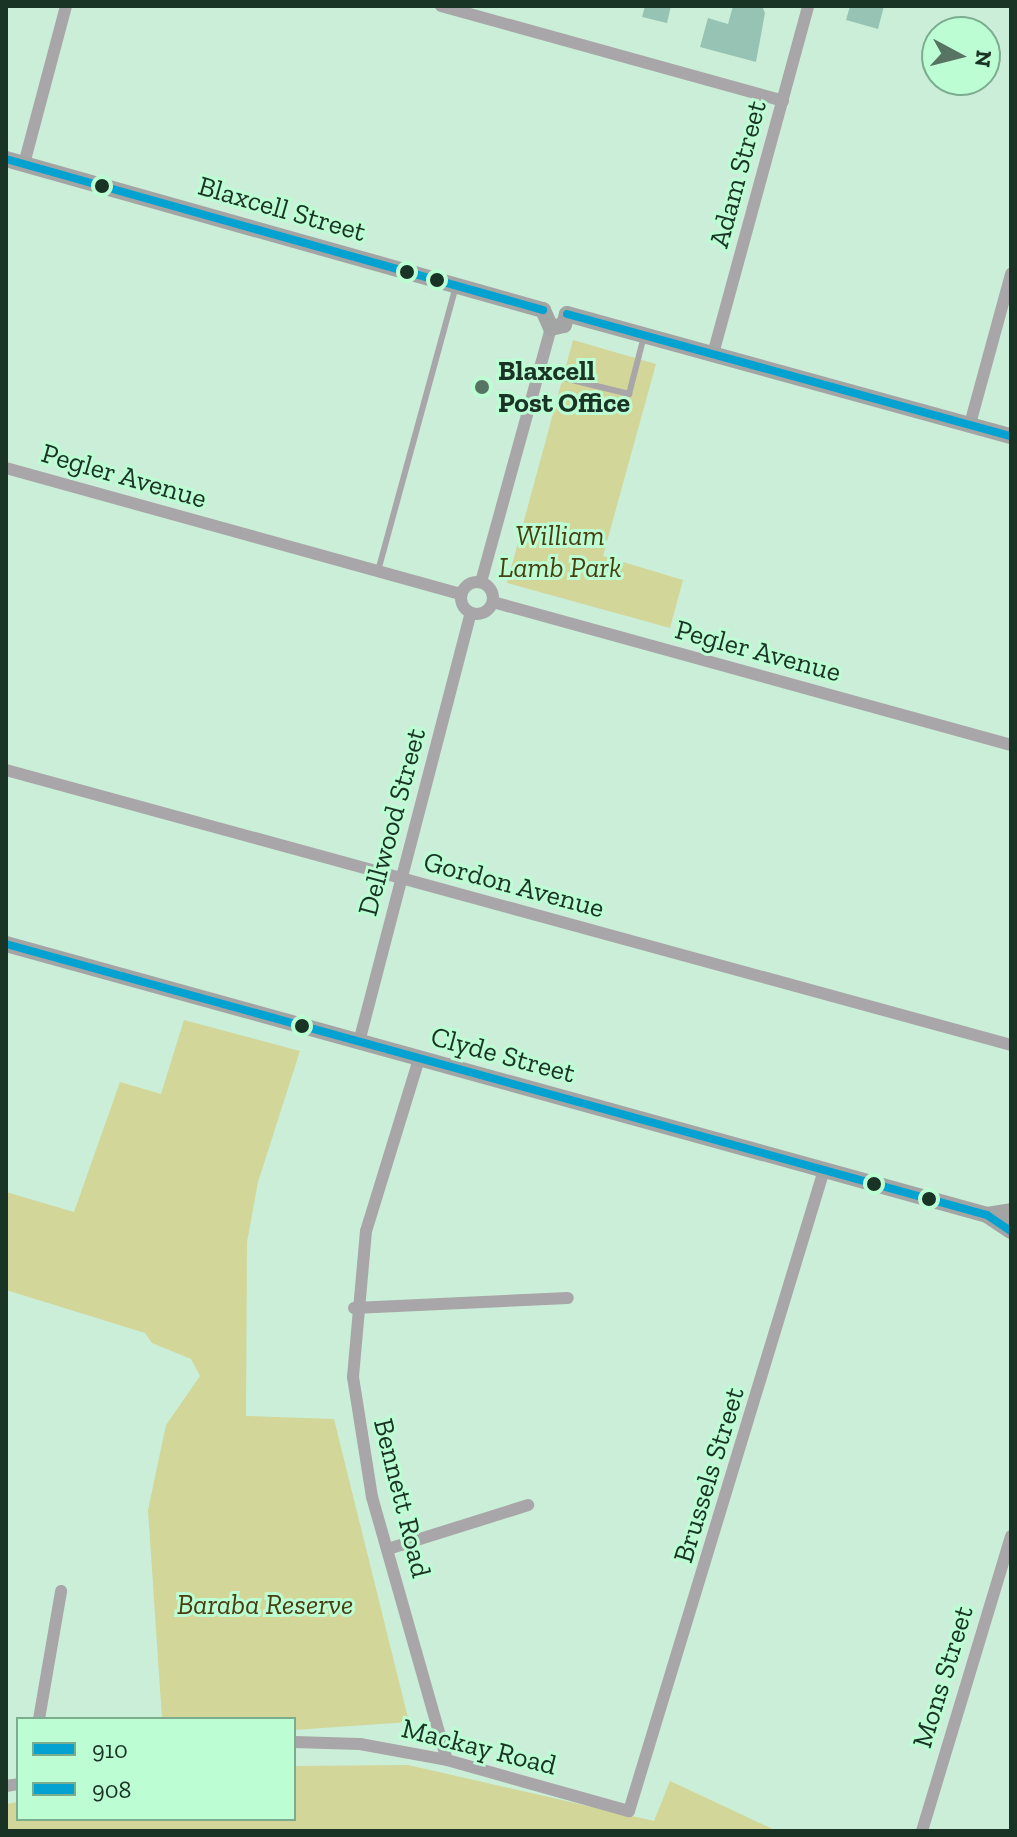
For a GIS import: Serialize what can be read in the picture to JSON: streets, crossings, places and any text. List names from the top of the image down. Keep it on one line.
{"streets":{"street":["Adam Street","Blaxcell Street","Pegler Avenue","Dellwood Street","Gordon Avenue","Clyde Street","Brussels Street","Bennett Road","Mons Street","Mackay Road"]},"crossings":[["Dellwood Street","Gordon Avenue"],["Dellwood Street","Clyde Street"],["Clyde Street","Brussels Street"],["Clyde Street","Bennett Road"],["Brussels Street","Mackay Road"],["Bennett Road","Mackay Road"]],"parks":["William Lamb Park","Baraba Reserve"],"places":["Blaxcell Post Office"],"lines":["transit line 910","transit line 908"],"legend":["910","908"],"north":"right"}
